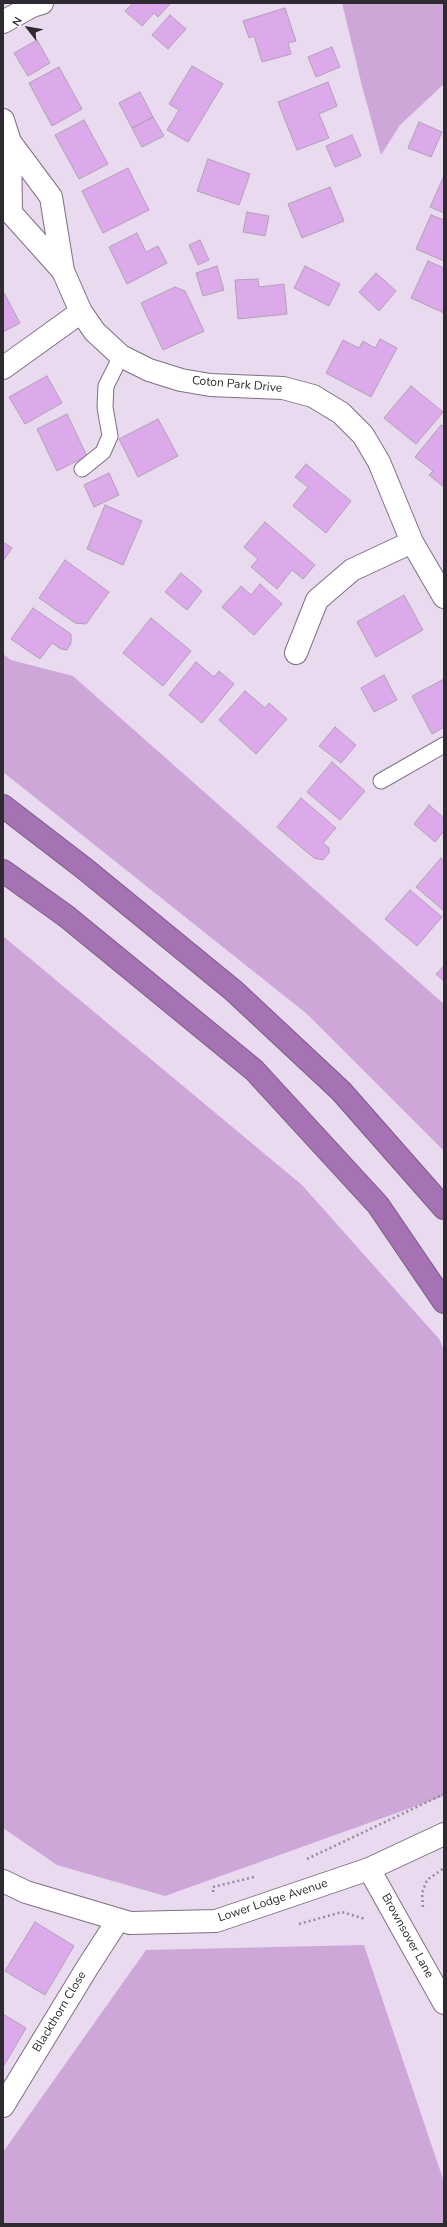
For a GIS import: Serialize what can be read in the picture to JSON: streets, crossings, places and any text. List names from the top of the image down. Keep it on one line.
{"streets":{"street":["Coton Park Drive","Lower Lodge Avenue","Brownsover Lane","Blackthorn Close"]},"crossings":[["Lower Lodge Avenue","Brownsover Lane"],["Lower Lodge Avenue","Blackthorn Close"]],"north":"top left"}
